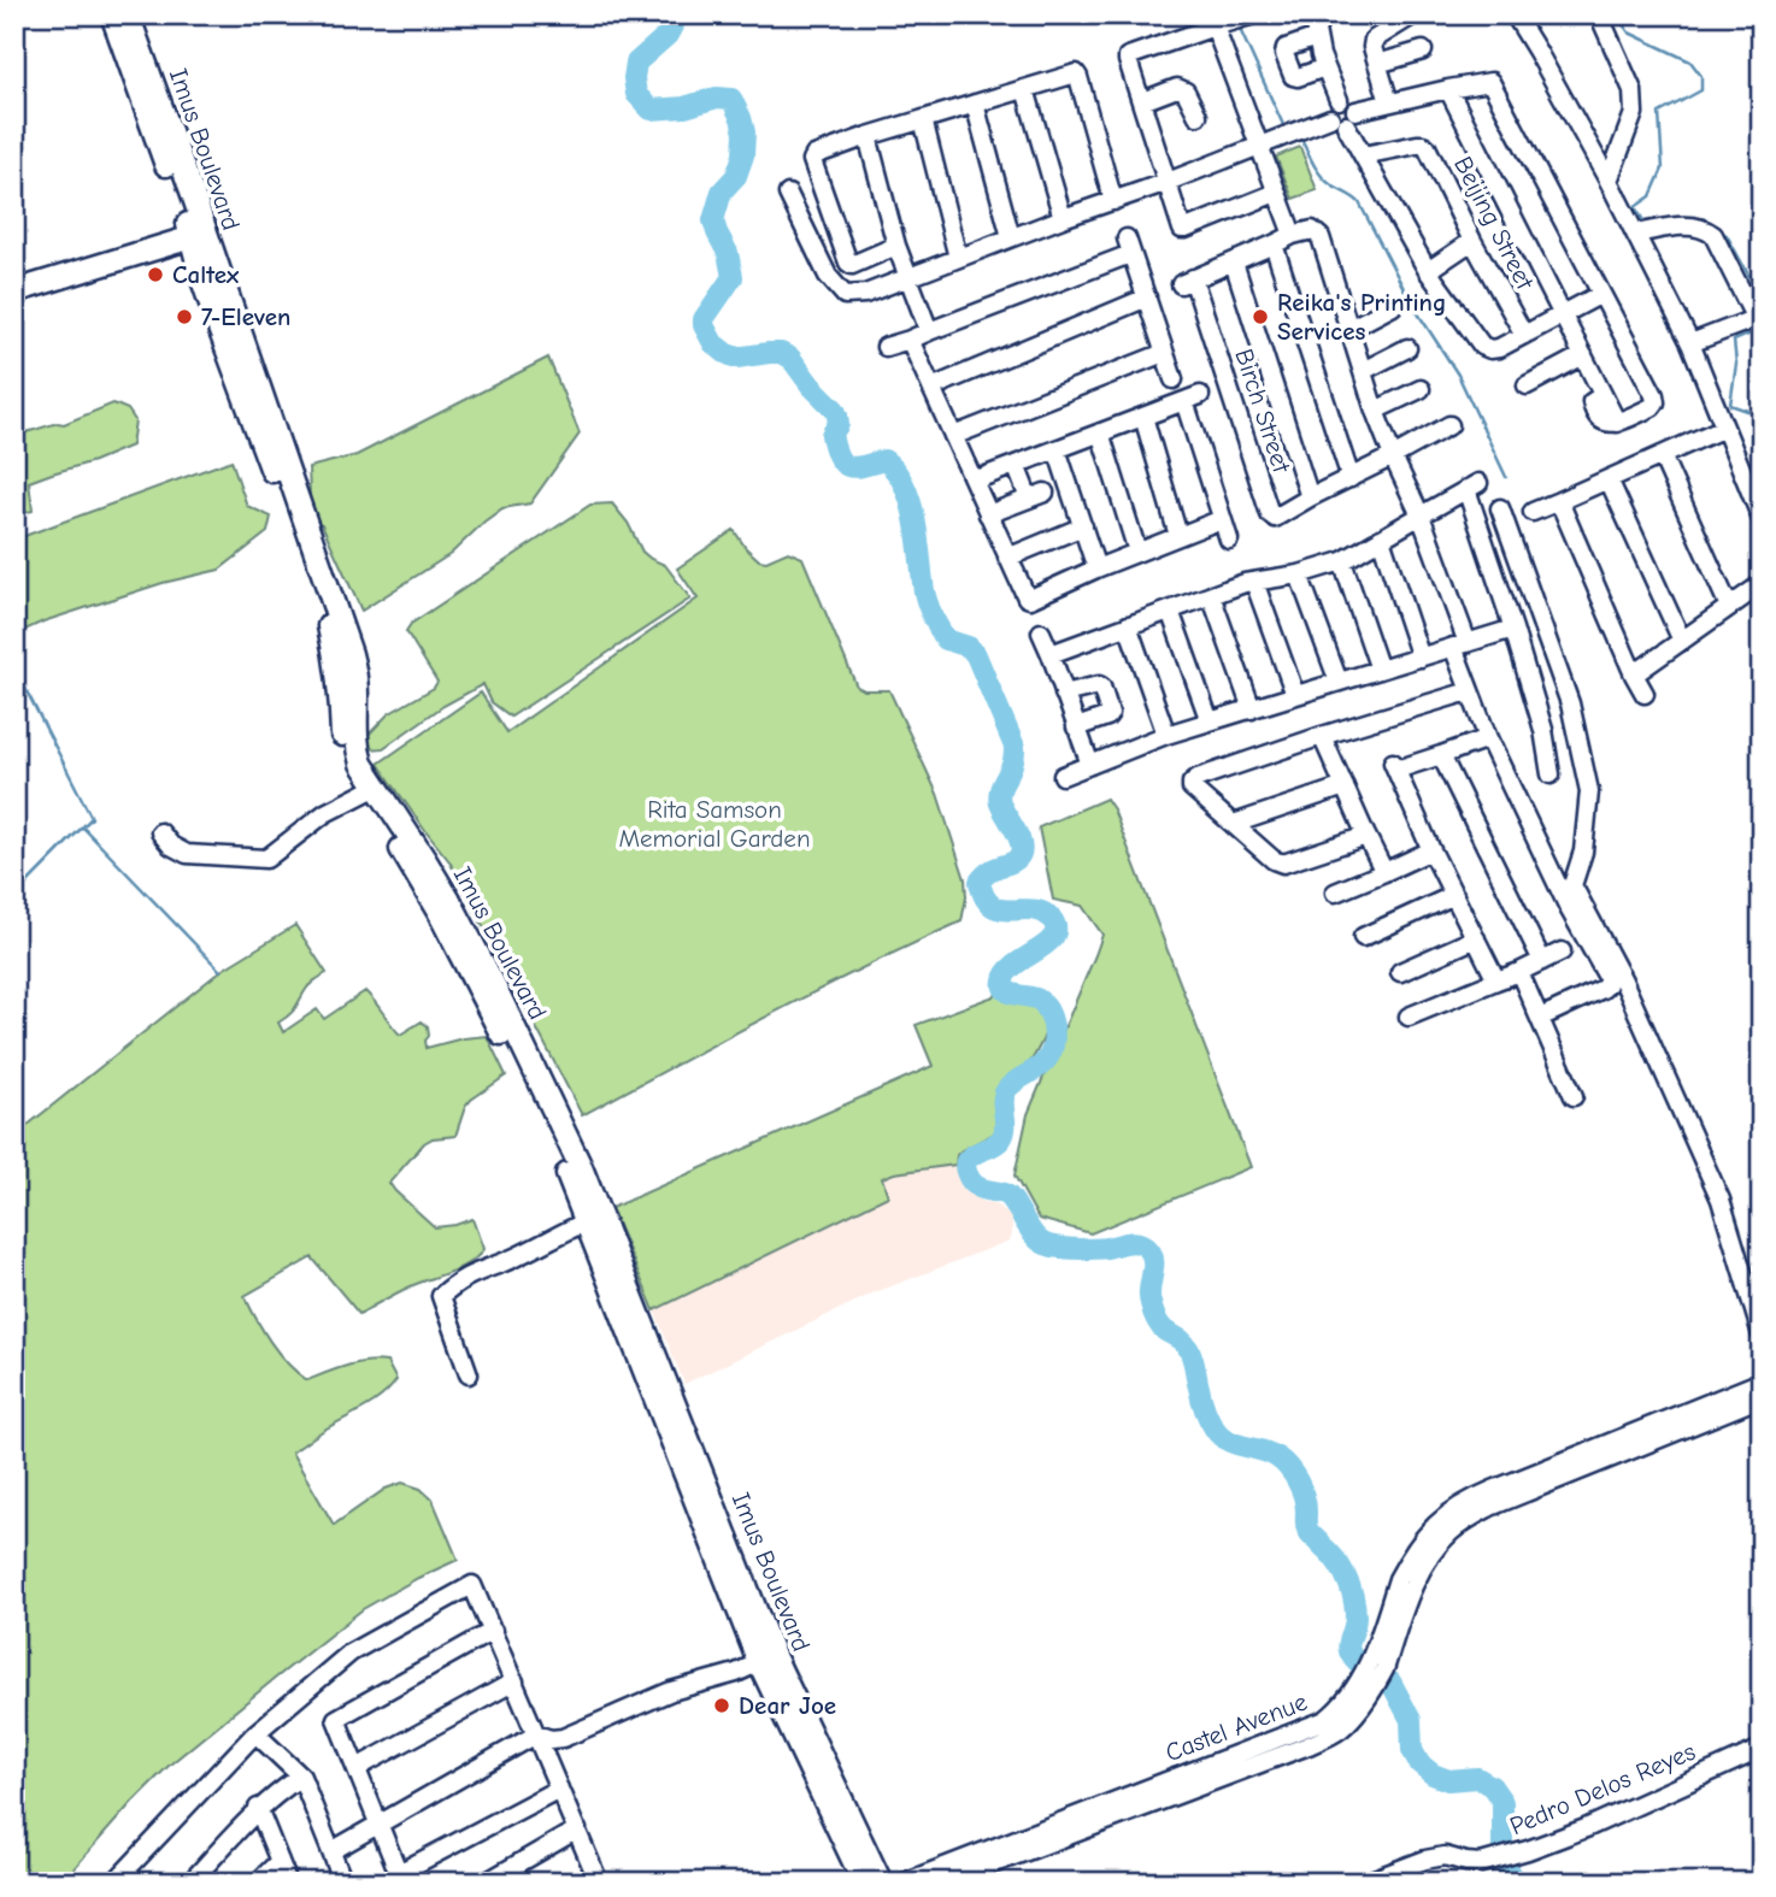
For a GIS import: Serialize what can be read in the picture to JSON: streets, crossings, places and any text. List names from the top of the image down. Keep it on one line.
{"streets":{"main road":["Imus Boulevard"],"street":["Beijing Street","Birch Street","Castel Avenue","Pedro Delos Reyes"]},"parks":["Rita Samson Memorial Garden"],"places":["Caltex","7-Eleven","Reika's Printing Services","Dear Joe"]}
